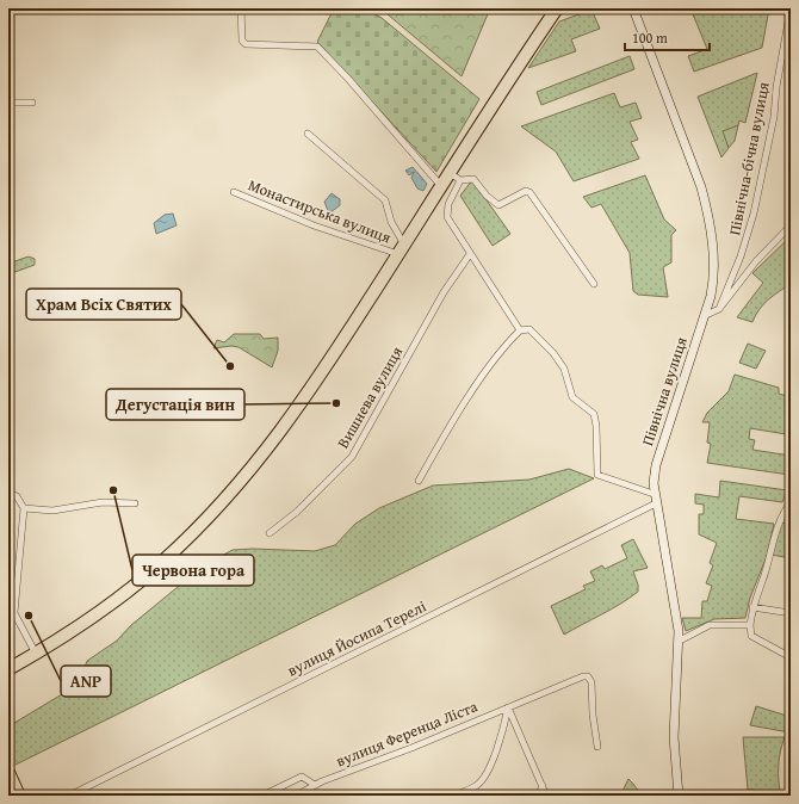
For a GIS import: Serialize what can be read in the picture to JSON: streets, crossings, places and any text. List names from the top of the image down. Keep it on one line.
{"streets":{"street":["Північна-бічна вулиця","Монастирська вулиця","Північна вулиця","Вишнева вулиця","вулиця Йосипа Терелі","вулиця Ференца Ліста"]},"crossings":[["Північна вулиця","вулиця Йосипа Терелі"]],"places":["Храм Всіх Святих","Дегустація вин","Червона гора","ANP"],"scale_bar":"100 m"}
